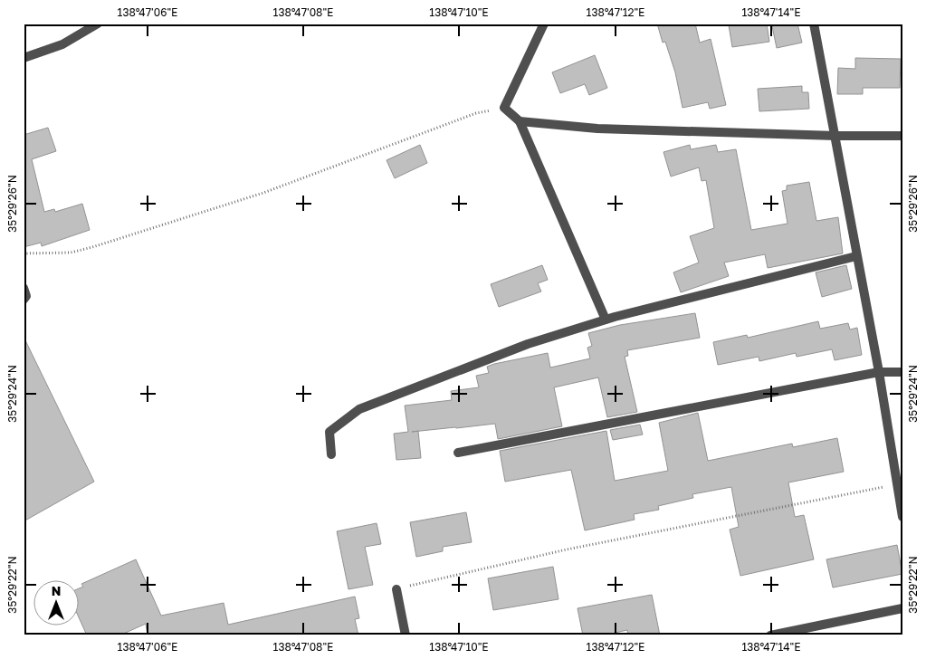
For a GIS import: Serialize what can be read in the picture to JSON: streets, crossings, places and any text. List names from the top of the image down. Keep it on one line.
{"north":"top","coordinates":["138°47'06\"E","138°47'08\"E","138°47'10\"E","138°47'12\"E","138°47'14\"E","35°29'26\"N","35°29'24\"N","35°29'22\"N"]}
